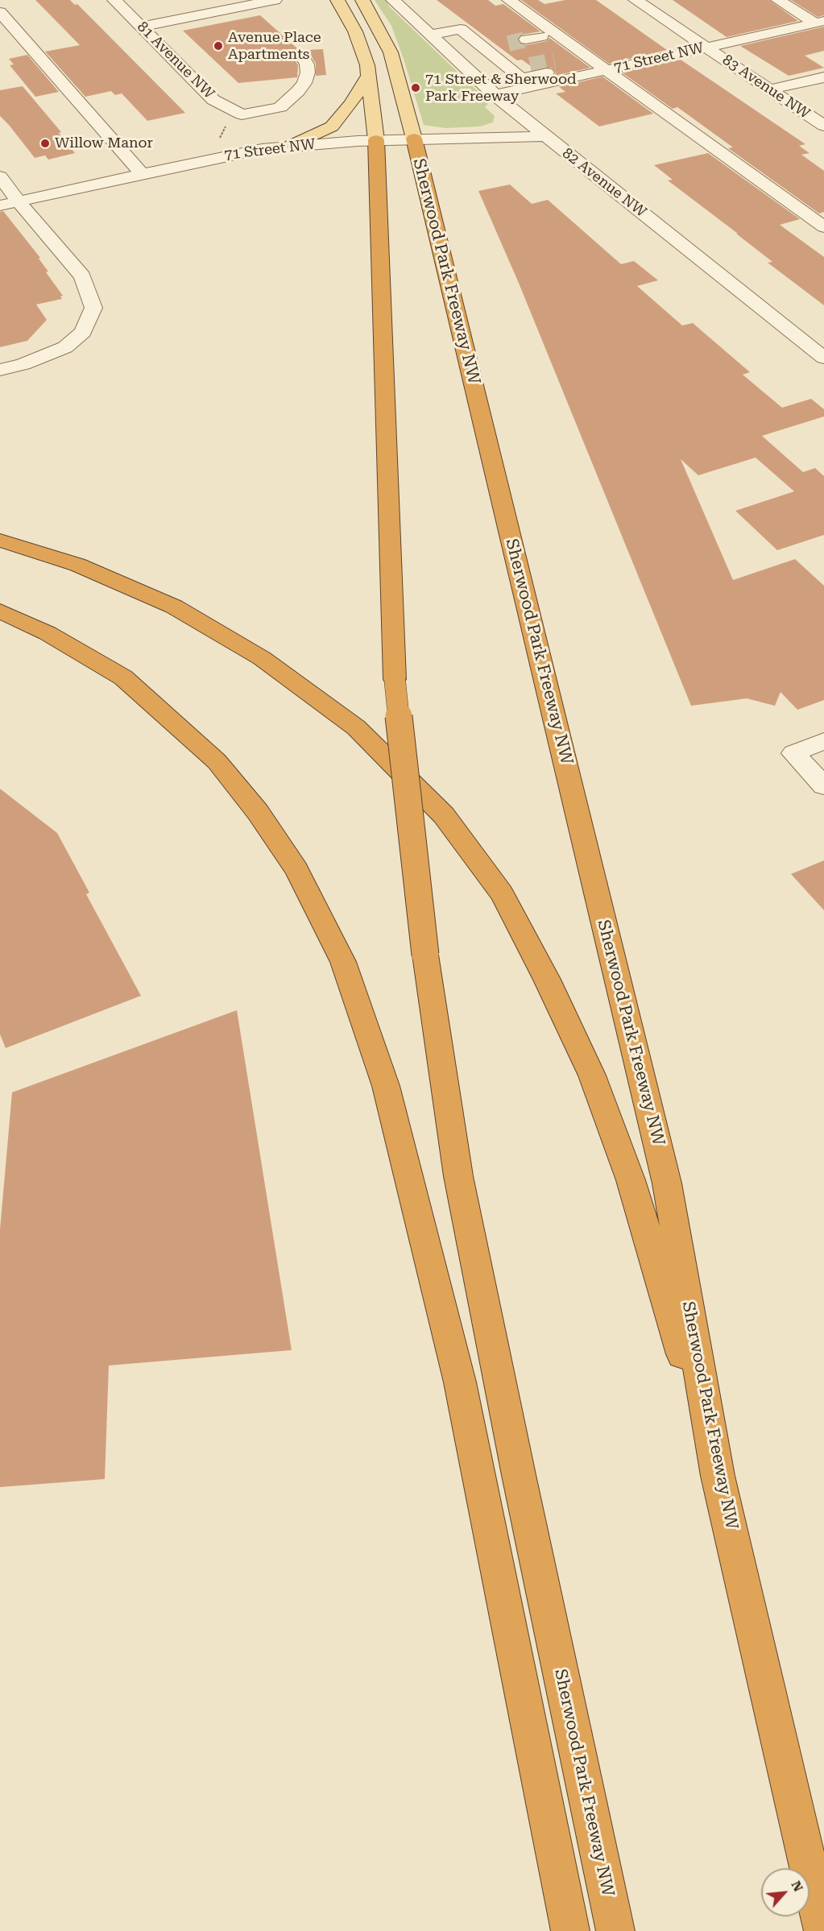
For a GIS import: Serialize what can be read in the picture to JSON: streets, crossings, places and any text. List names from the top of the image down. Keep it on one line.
{"streets":{"highway":["Sherwood Park Freeway NW"],"street":["71 Street NW","81 Avenue NW","83 Avenue NW","82 Avenue NW"]},"crossings":[["71 Street NW","83 Avenue NW"],["71 Street NW","82 Avenue NW"],["71 Street NW","Sherwood Park Freeway NW"]],"places":["Avenue Place Apartments","71 Street & Sherwood Park Freeway","Willow Manor"],"north":"top right"}
